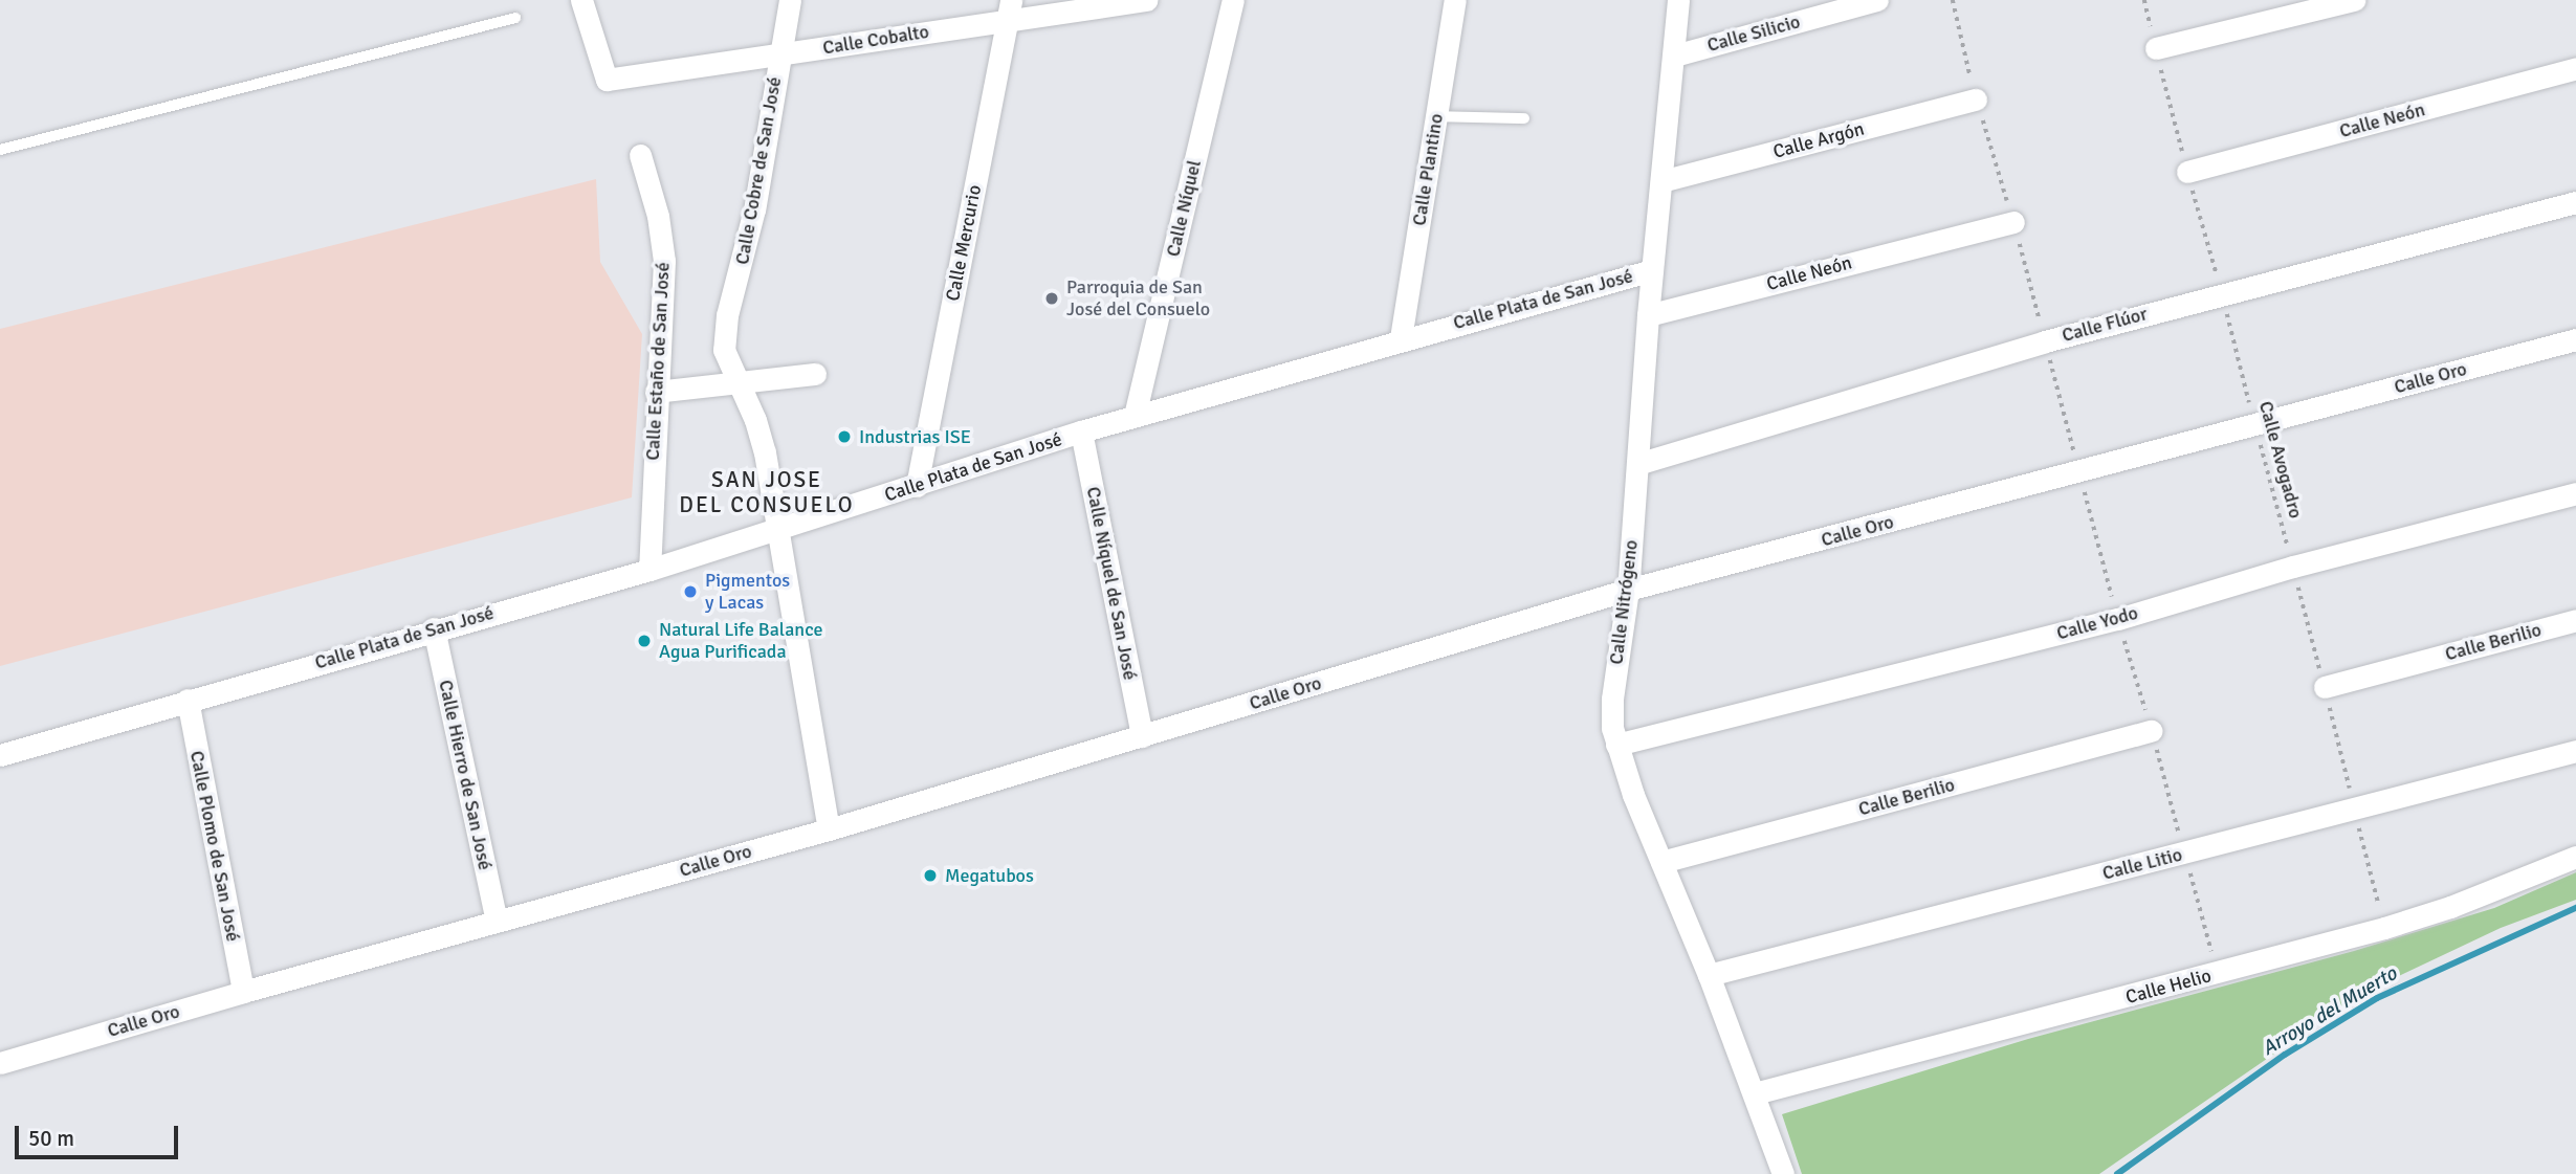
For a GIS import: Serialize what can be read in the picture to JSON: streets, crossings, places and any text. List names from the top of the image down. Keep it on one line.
{"streets":{"street":["Calle Silicio","Calle Cobalto","Calle Neón","Calle Argón","Calle Plantino","Calle Cobre de San José","Calle Níquel","Calle Mercurio","Calle Plata de San José","Calle Flúor","Calle Estaño de San José","Calle Oro","Calle Níquel de San José","Calle Nitrógeno","Calle Yodo","Calle Berilio","Calle Hierro de San José","Calle Plomo de San José","Calle Litio","Calle Helio"],"path":["Calle Avogadro"]},"crossings":[["Calle Silicio","Calle Nitrógeno"],["Calle Cobalto","Calle Cobre de San José"],["Calle Cobalto","Calle Mercurio"],["Calle Neón","Calle Avogadro"],["Calle Neón","Calle Nitrógeno"],["Calle Argón","Calle Nitrógeno"],["Calle Plantino","Calle Plata de San José"],["Calle Cobre de San José","Calle Plata de San José"],["Calle Cobre de San José","Calle Oro"],["Calle Níquel","Calle Plata de San José"],["Calle Mercurio","Calle Plata de San José"],["Calle Plata de San José","Calle Estaño de San José"],["Calle Plata de San José","Calle Níquel de San José"],["Calle Plata de San José","Calle Nitrógeno"],["Calle Plata de San José","Calle Hierro de San José"],["Calle Plata de San José","Calle Plomo de San José"],["Calle Flúor","Calle Avogadro"],["Calle Flúor","Calle Nitrógeno"],["Calle Oro","Calle Avogadro"],["Calle Oro","Calle Níquel de San José"],["Calle Oro","Calle Nitrógeno"],["Calle Oro","Calle Hierro de San José"],["Calle Oro","Calle Plomo de San José"],["Calle Avogadro","Calle Yodo"],["Calle Avogadro","Calle Berilio"],["Calle Avogadro","Calle Litio"],["Calle Avogadro","Calle Helio"],["Calle Nitrógeno","Calle Yodo"],["Calle Nitrógeno","Calle Berilio"],["Calle Nitrógeno","Calle Litio"],["Calle Nitrógeno","Calle Helio"]],"districts":["SAN JOSE DEL CONSUELO"],"water":["Arroyo del Muerto"],"places":["Parroquia de San José del Consuelo","Industrias ISE","Pigmentos y Lacas","Natural Life Balance Agua Purificada","Megatubos"],"scale_bar":"50 m"}
